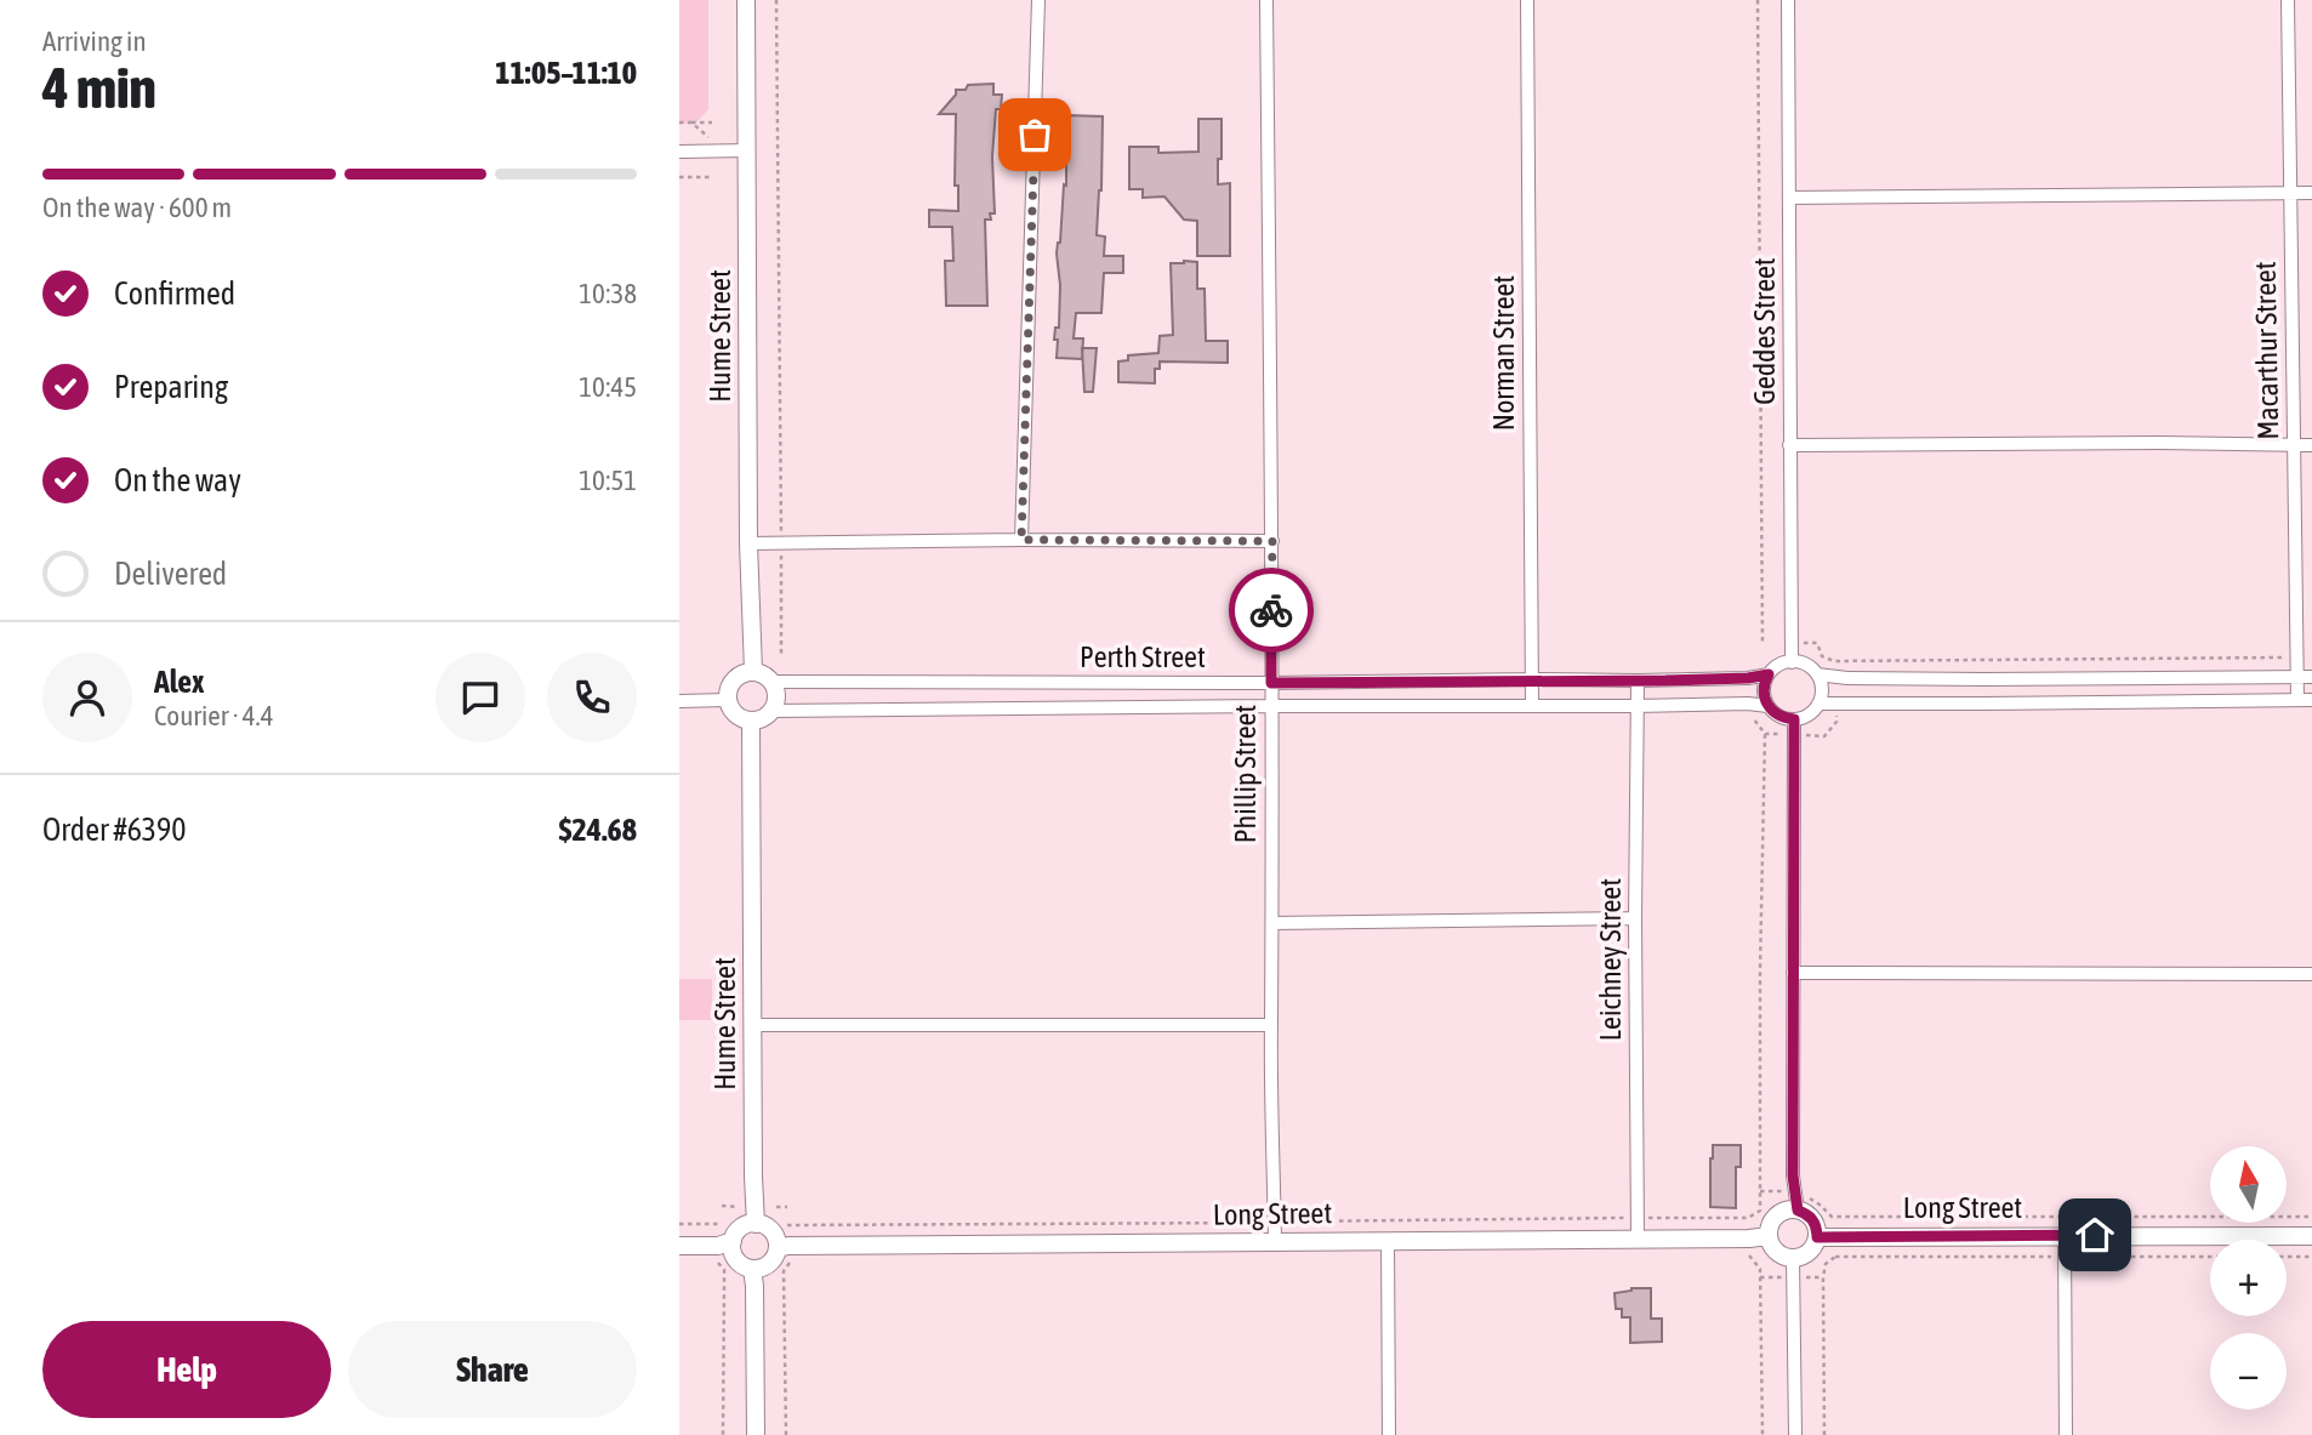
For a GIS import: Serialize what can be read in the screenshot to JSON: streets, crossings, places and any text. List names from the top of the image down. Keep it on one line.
{"streets":{"street":["Geddes Street","Hume Street","Macarthur Street","Norman Street","Perth Street","Phillip Street","Leichney Street","Long Street"]},"crossings":[["Geddes Street","Perth Street"],["Hume Street","Perth Street"],["Hume Street","Long Street"],["Norman Street","Perth Street"],["Perth Street","Phillip Street"],["Perth Street","Leichney Street"],["Phillip Street","Long Street"],["Leichney Street","Long Street"]],"north":"top","page":{"heading":["4 min","Arriving in","11:05–11:10"],"panel":["Alex","Courier · 4.4","Order #6390","$24.68"],"bar":"On the way · 600 m","list":[["Confirmed","10:38"],["Preparing","10:45"],["On the way","10:51"],"Delivered"],"map_buttons":["+","−"],"buttons":["Help","Share"]}}
